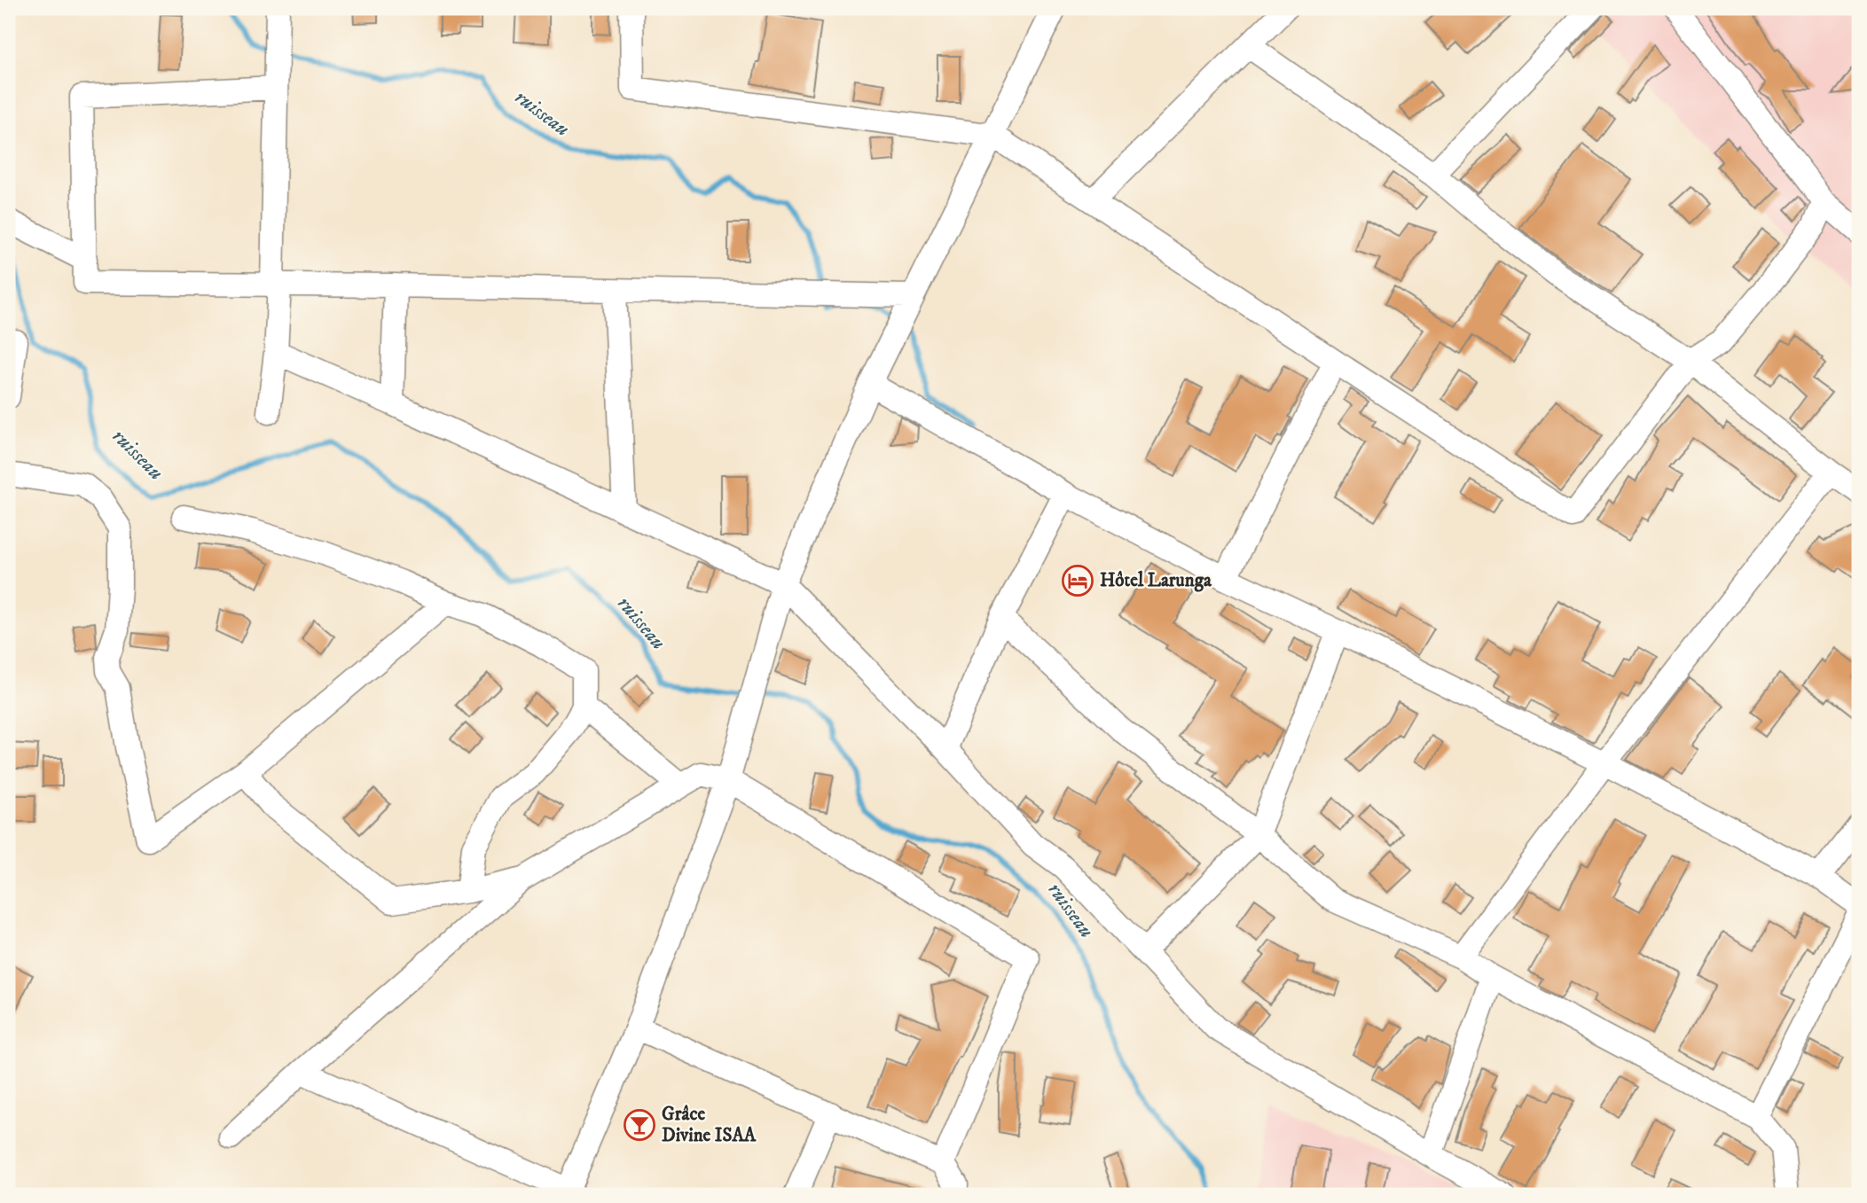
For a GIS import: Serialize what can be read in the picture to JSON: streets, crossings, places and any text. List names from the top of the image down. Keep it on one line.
{"water":["ruisseau"],"places":{"hotel":["Hôtel Larunga"],"bar":["Grâce Divine ISAA"]}}
